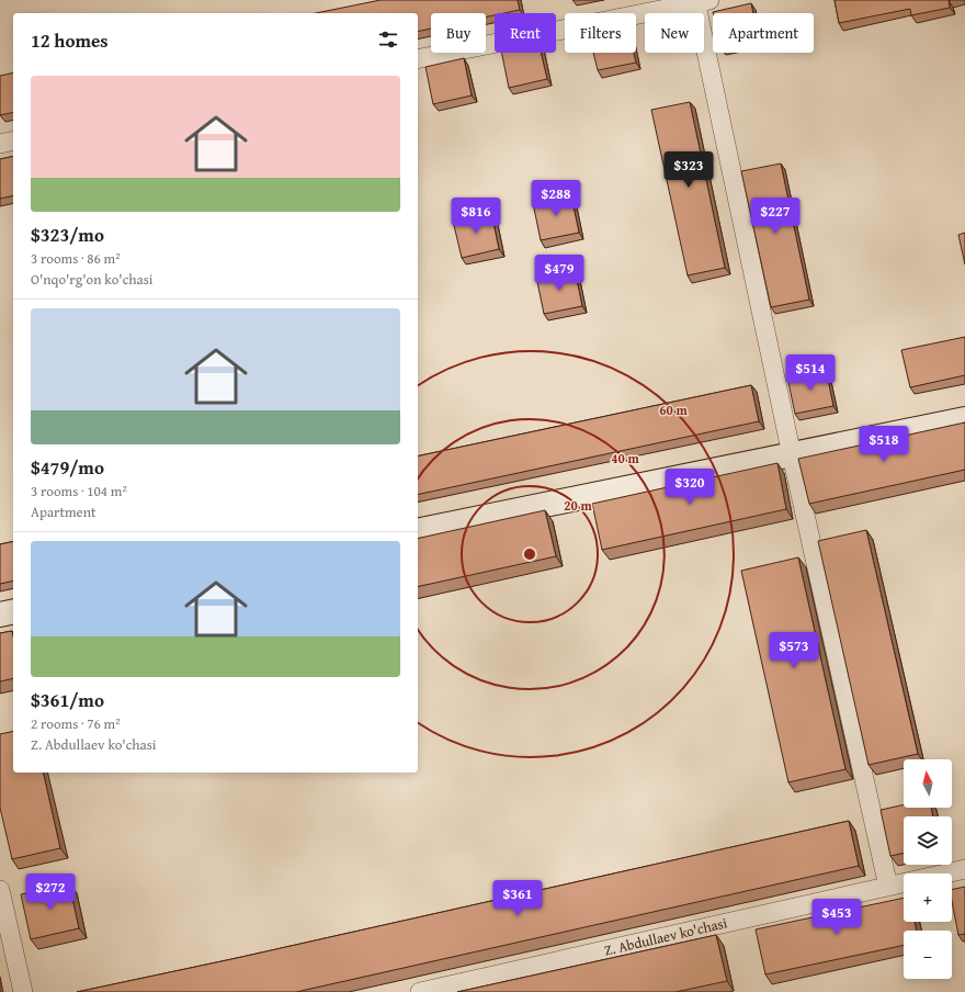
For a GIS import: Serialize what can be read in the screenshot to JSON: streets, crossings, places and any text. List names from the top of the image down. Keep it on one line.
{"streets":{"street":["Z. Abdullaev ko'chasi"]},"north":"top","page":{"chip":["Buy","Rent","Filters","New","Apartment"],"heading":"12 homes","list":[{"name":"$323/mo","note":"3 rooms · 86 m² · O'nqo'rg'on ko'chasi"},{"name":"$479/mo","note":"3 rooms · 104 m² · Apartment"},{"name":"$361/mo","note":"2 rooms · 76 m² · Z. Abdullaev ko'chasi"}],"price":["$323","$288","$816","$227","$479","$514","$518","$320","$573","$272","$361","$453"],"map_buttons":["+","−"]},"rings":["60 m","40 m","20 m"]}
